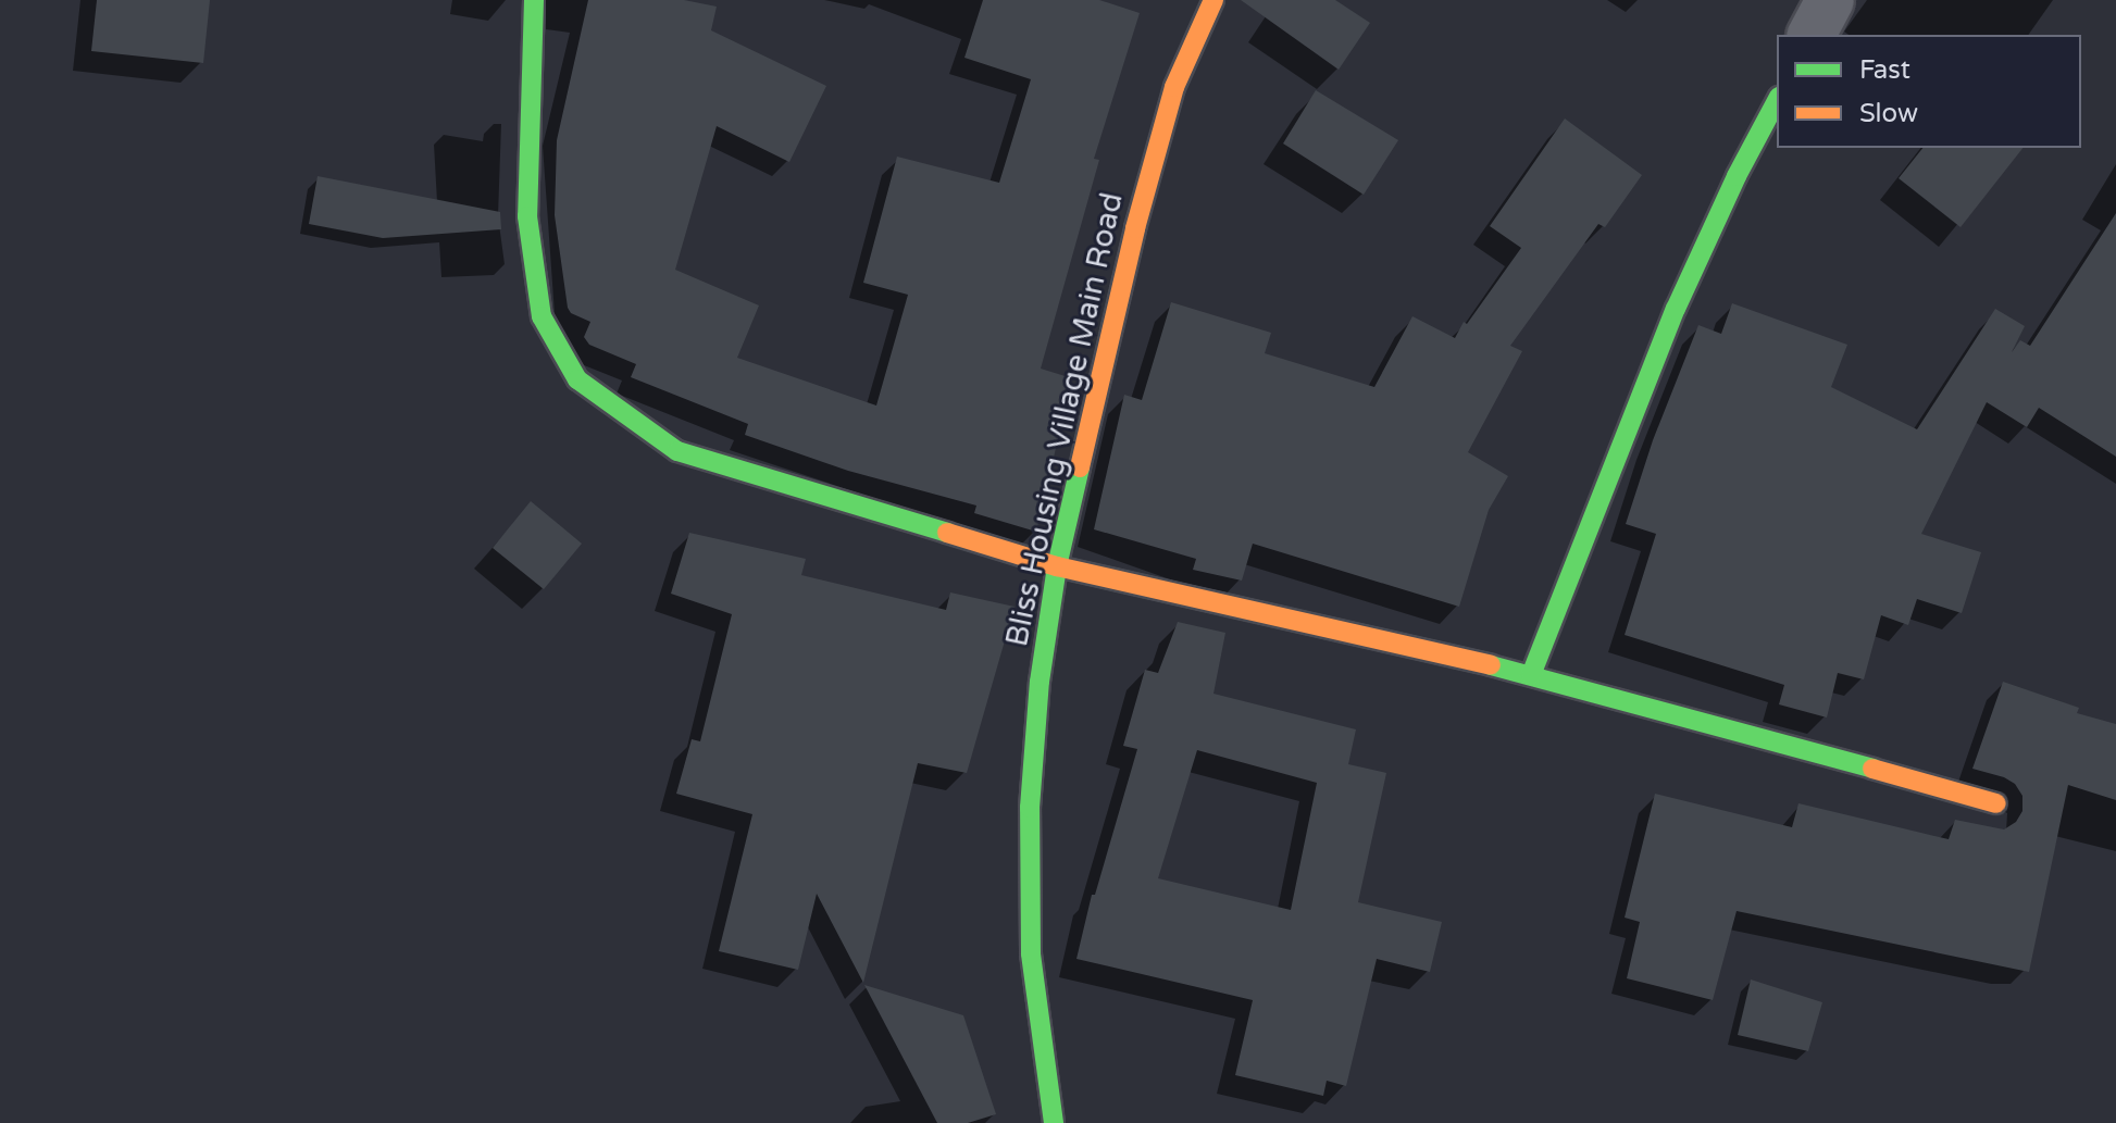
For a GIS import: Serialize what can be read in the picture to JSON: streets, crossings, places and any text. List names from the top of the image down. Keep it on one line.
{"streets":{"street":["Bliss Housing Village Main Road"]},"legend":["Fast","Slow"]}
